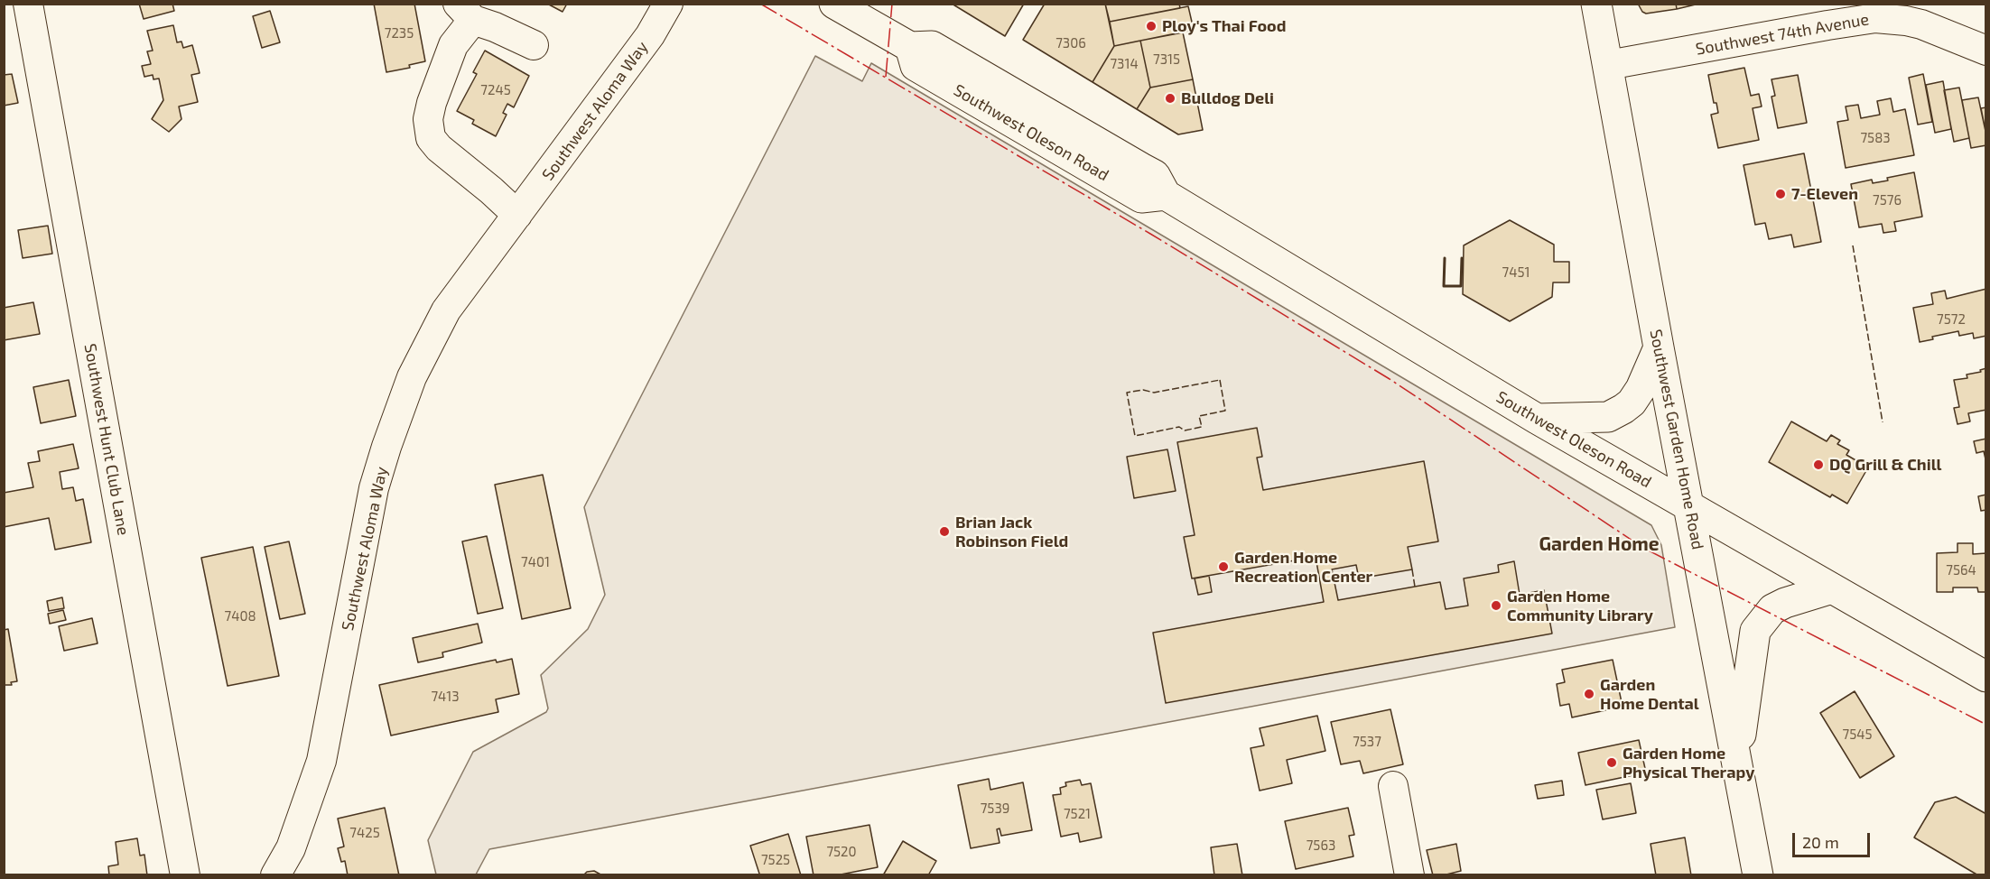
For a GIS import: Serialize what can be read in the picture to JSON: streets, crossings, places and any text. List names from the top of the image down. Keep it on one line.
{"streets":{"main road":["Southwest Oleson Road","Southwest Garden Home Road"],"street":["Southwest 74th Avenue","Southwest Aloma Way","Southwest Hunt Club Lane"]},"crossings":[["Southwest 74th Avenue","Southwest Garden Home Road"],["Southwest Oleson Road","Southwest Garden Home Road"]],"districts":["Garden Home"],"places":["Ploy's Thai Food","Bulldog Deli","7-Eleven","DQ Grill & Chill","Brian Jack Robinson Field","Garden Home Recreation Center","Garden Home Community Library","Garden Home Dental","Garden Home Physical Therapy"],"house_numbers":["7235","7306","7315","7314","7245","7583","7576","7451","7572","7401","7564","7408","7413","7545","7537","7539","7521","7425","7563","7520","7525"],"scale_bar":"20 m"}
